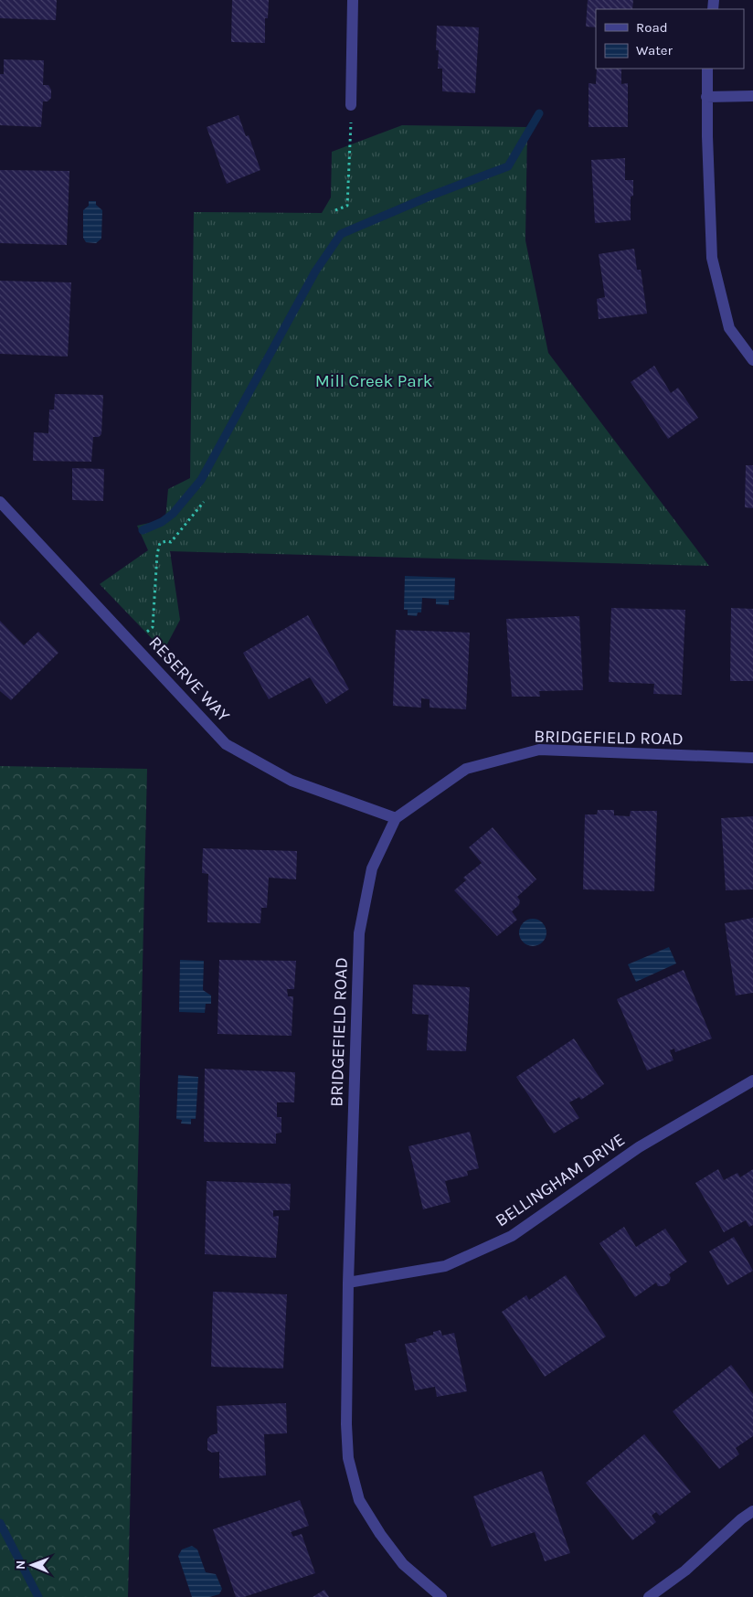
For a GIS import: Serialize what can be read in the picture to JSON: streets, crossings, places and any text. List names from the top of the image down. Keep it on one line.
{"streets":{"street":["RESERVE WAY","BRIDGEFIELD ROAD","BELLINGHAM DRIVE"]},"crossings":[["RESERVE WAY","BRIDGEFIELD ROAD"],["BRIDGEFIELD ROAD","BELLINGHAM DRIVE"]],"parks":["Mill Creek Park"],"legend":["Road","Water"],"north":"left"}
